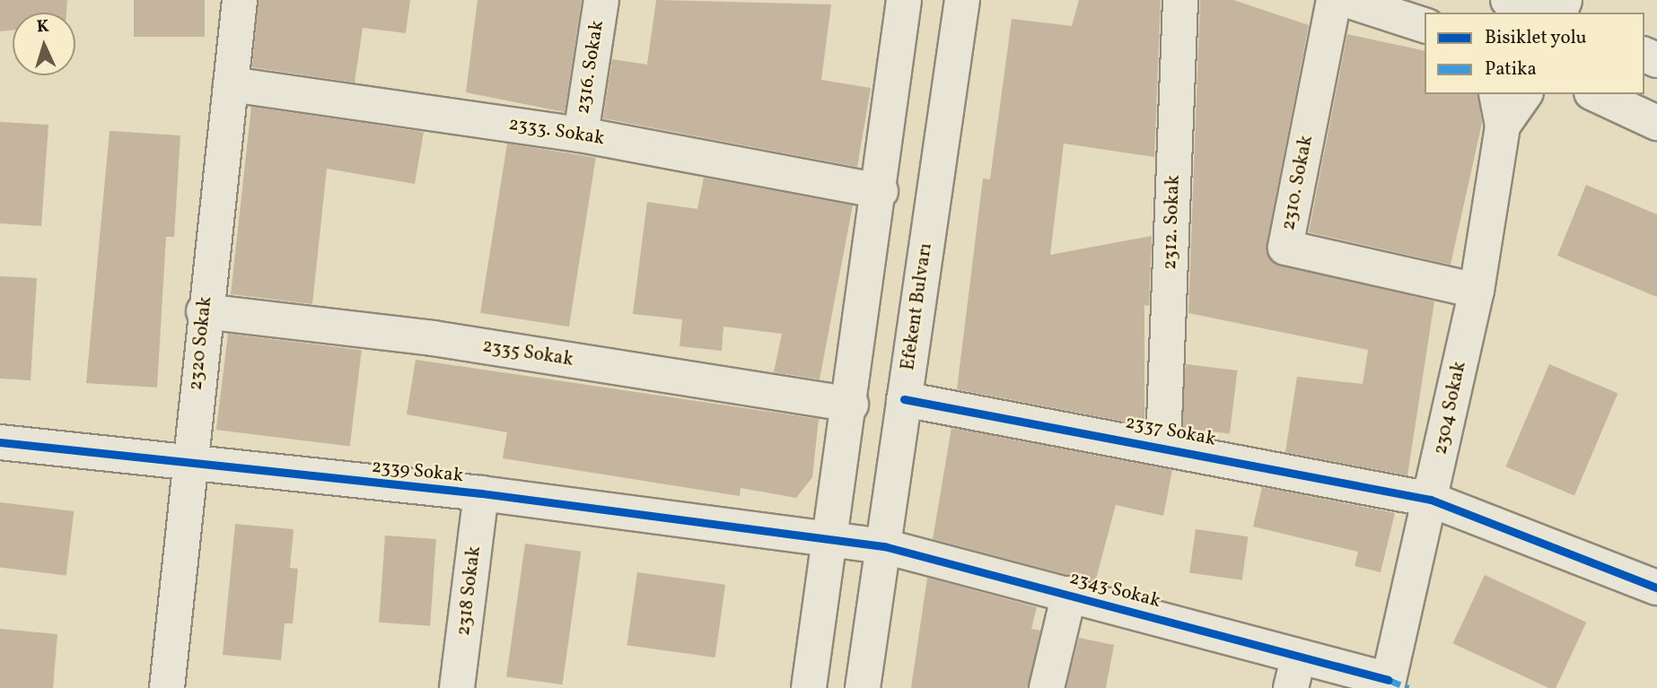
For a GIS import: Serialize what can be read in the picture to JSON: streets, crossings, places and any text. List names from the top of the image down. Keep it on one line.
{"streets":{"street":["2316. Sokak","2333. Sokak","2310. Sokak","2312. Sokak","Efekent Bulvarı","2320 Sokak","2335 Sokak","2304 Sokak","2337 Sokak","2339 Sokak","2343 Sokak","2318 Sokak"]},"crossings":[["2316. Sokak","2333. Sokak"],["2333. Sokak","2320 Sokak"],["2310. Sokak","2304 Sokak"],["2312. Sokak","2337 Sokak"],["Efekent Bulvarı","2337 Sokak"],["Efekent Bulvarı","2343 Sokak"],["2320 Sokak","2335 Sokak"],["2320 Sokak","2339 Sokak"],["2304 Sokak","2337 Sokak"],["2304 Sokak","2343 Sokak"],["2339 Sokak","2343 Sokak"],["2339 Sokak","2318 Sokak"]],"legend":["Bisiklet yolu","Patika"],"north":"top"}
